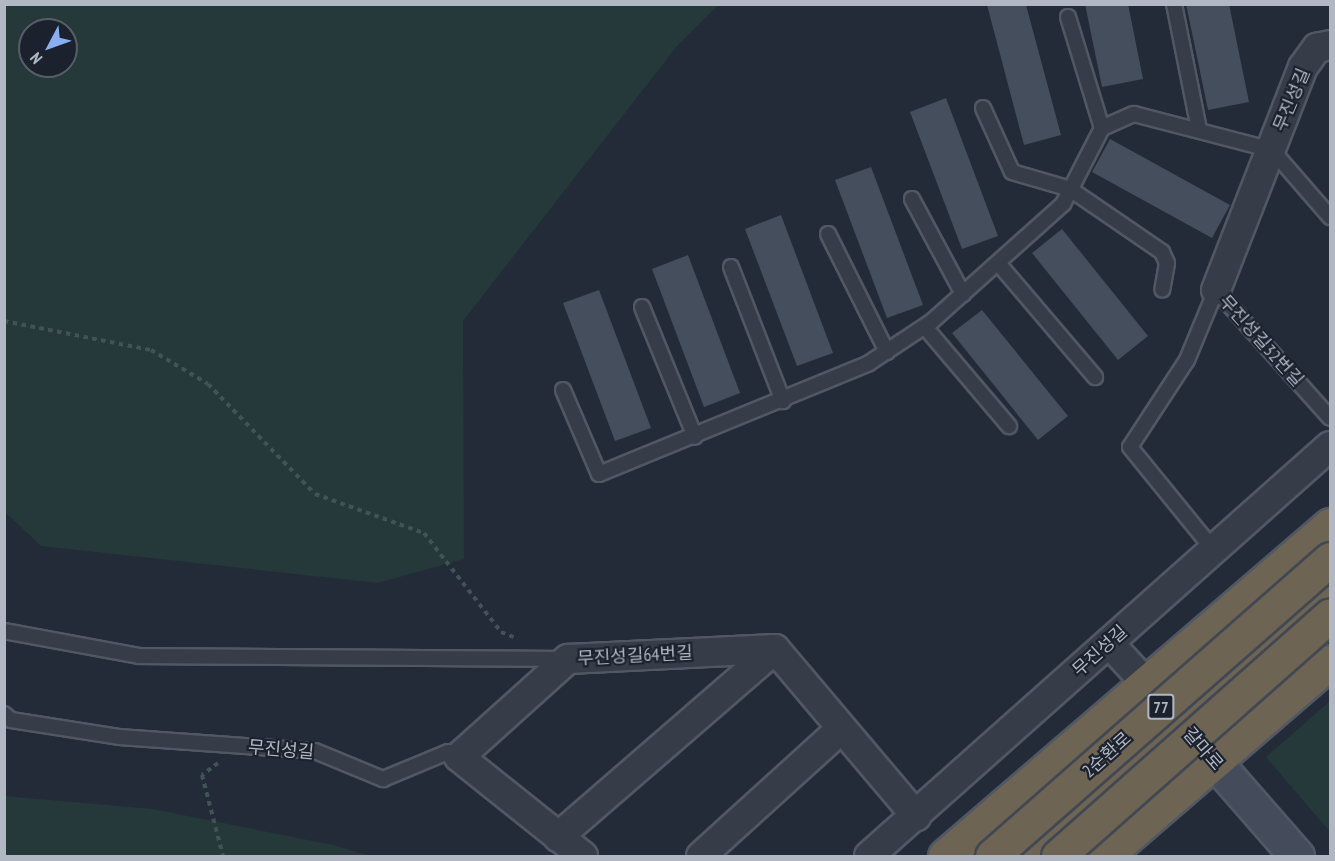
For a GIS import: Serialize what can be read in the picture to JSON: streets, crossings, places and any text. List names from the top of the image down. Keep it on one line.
{"streets":{"highway":["77","2순환로"],"street":["무진성길","무진성길64번길","갈마로"],"lane":["무진성길32번길"]},"crossings":[["무진성길","무진성길32번길"],["무진성길","무진성길64번길"],["무진성길","갈마로"]],"north":"bottom left"}
